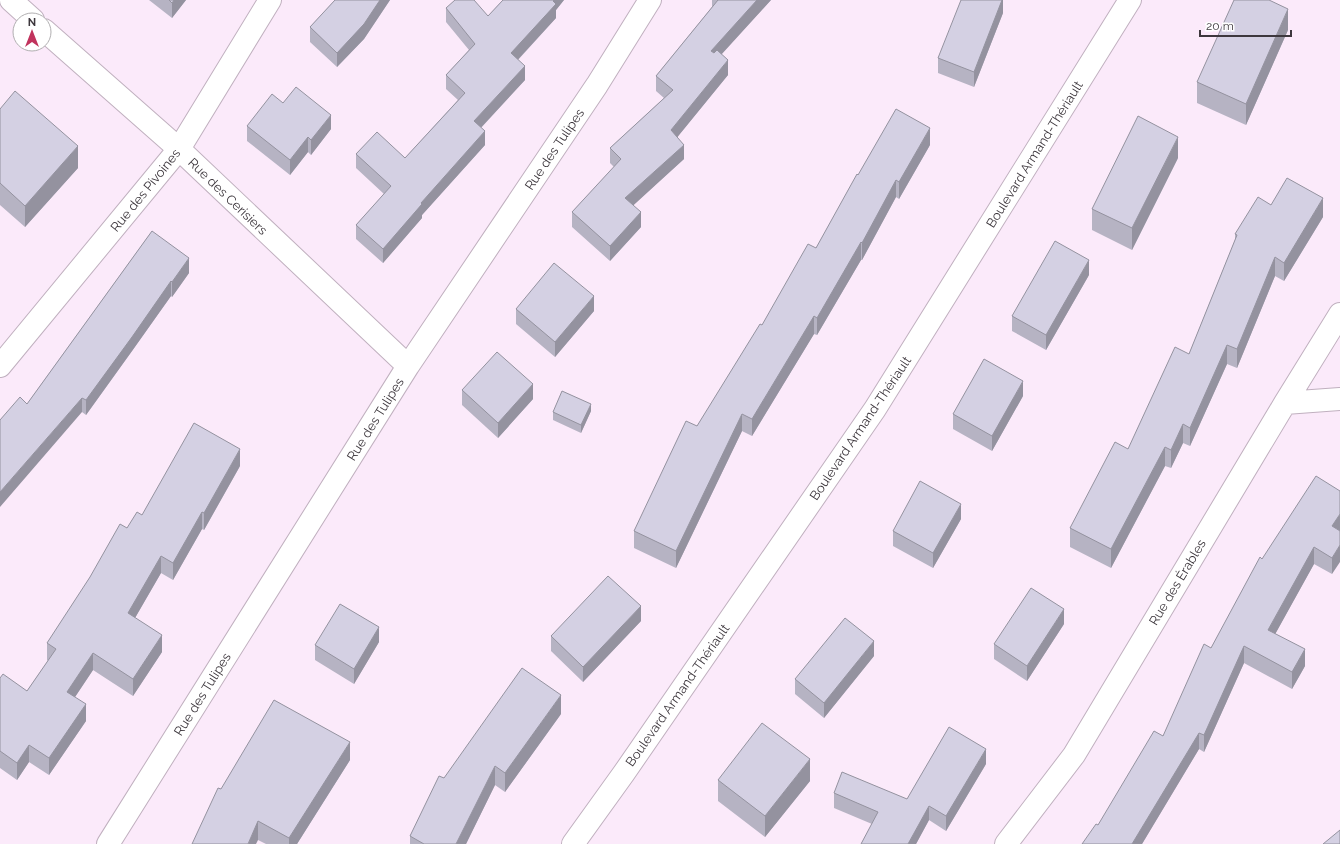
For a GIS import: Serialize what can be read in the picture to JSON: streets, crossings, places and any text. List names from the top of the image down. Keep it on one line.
{"streets":{"street":["Rue des Tulipes","Boulevard Armand-Thériault","Rue des Pivoines","Rue des Cerisiers","Rue des Érables"]},"crossings":[["Rue des Tulipes","Rue des Cerisiers"],["Rue des Pivoines","Rue des Cerisiers"]],"scale_bar":"20 m","north":"top"}
